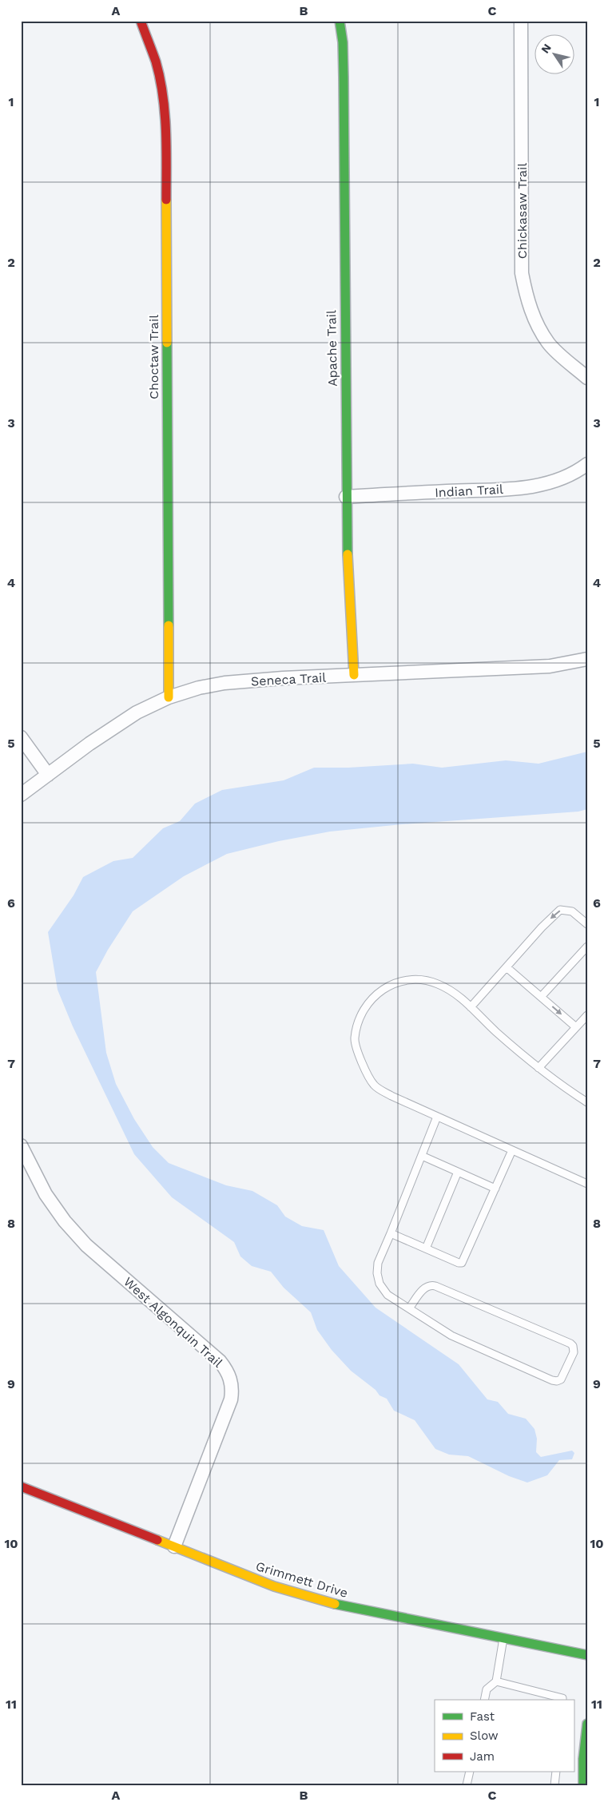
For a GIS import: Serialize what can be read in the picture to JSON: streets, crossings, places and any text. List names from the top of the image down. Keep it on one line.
{"streets":{"street":["Chickasaw Trail","Apache Trail","Choctaw Trail","Indian Trail","Seneca Trail","West Algonquin Trail","Grimmett Drive"]},"crossings":[["Apache Trail","Indian Trail"],["Apache Trail","Seneca Trail"],["Choctaw Trail","Seneca Trail"],["West Algonquin Trail","Grimmett Drive"]],"legend":["Fast","Slow","Jam"],"north":"top left","grid":{"columns":["A","B","C"],"rows":["1","2","3","4","5","6","7","8","9","10","11"]}}
